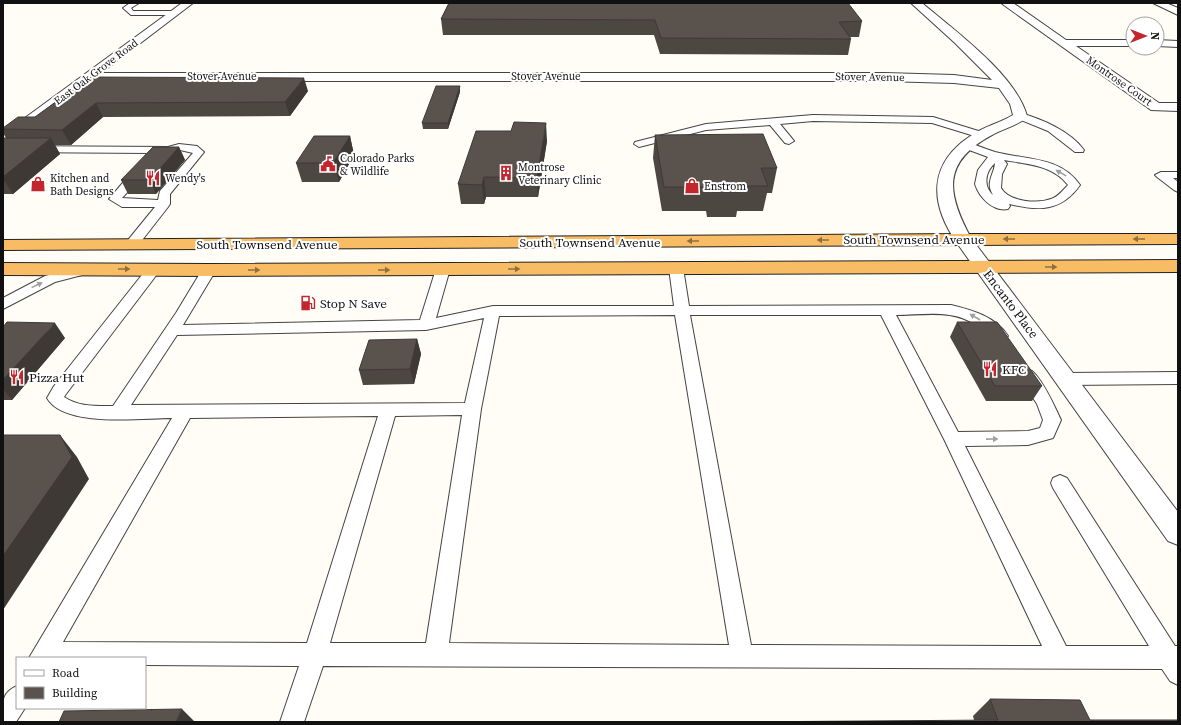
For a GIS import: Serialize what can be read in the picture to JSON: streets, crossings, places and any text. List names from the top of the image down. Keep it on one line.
{"streets":{"highway":["South Townsend Avenue"],"street":["East Oak Grove Road","Stover Avenue","Montrose Court","Encanto Place"]},"crossings":[["East Oak Grove Road","Stover Avenue"],["South Townsend Avenue","Encanto Place"]],"places":{"public building":["Colorado Parks & Wildlife"],"building":["Montrose Veterinary Clinic"],"restaurant":["Wendy's","KFC","Pizza Hut"],"shop":["Kitchen and Bath Designs","Enstrom"],"fuel station":["Stop N Save"]},"legend":["Road","Building"],"north":"right"}
